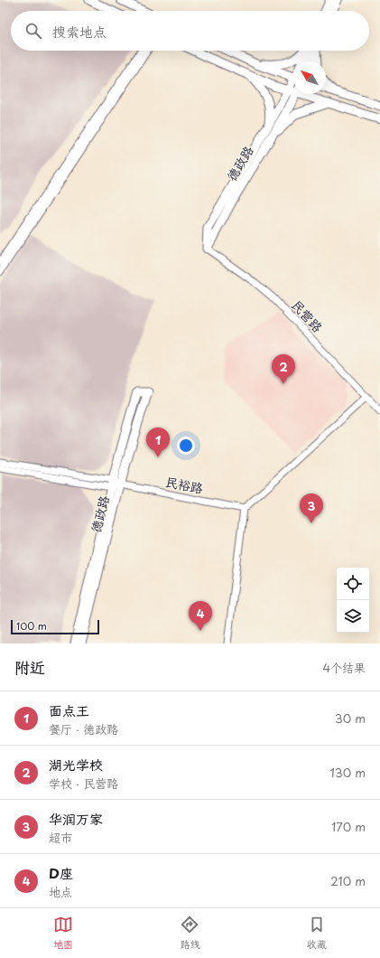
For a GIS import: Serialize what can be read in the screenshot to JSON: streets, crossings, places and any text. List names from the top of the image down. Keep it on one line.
{"streets":{"main road":["德政路"],"street":["民营路","民裕路"]},"crossings":[["德政路","民营路"],["德政路","民裕路"]],"scale_bar":"100 m","north":"top left","page":{"search":"搜索地点","pins":["2","1","3","4"],"scale":"100 m","heading":["附近","4个结果"],"list":[{"mark":"1","name":"面点王","note":"餐厅 · 德政路","value":"30 m"},{"mark":"2","name":"湖光学校","note":"学校 · 民营路","value":"130 m"},{"mark":"3","name":"华润万家","note":"超市","value":"170 m"},{"mark":"4","name":"D座","note":"地点","value":"210 m"}],"nav":["地图","路线","收藏"]}}
